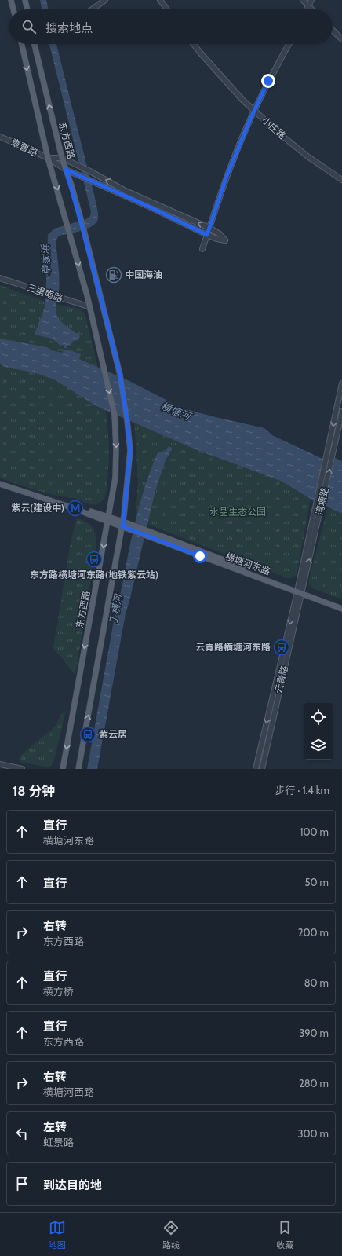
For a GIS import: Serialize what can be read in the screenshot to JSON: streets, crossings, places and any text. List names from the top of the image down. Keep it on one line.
{"streets":{"main road":["东方西路","横塘河东路"],"street":["小庄路","章曹路","三里南路","湾塘路","云青路"]},"crossings":[["东方西路","三里南路"],["东方西路","横塘河东路"],["湾塘路","横塘河东路"],["湾塘路","云青路"],["横塘河东路","云青路"]],"water":["章家浜","横塘河","丁横河"],"parks":["水晶生态公园"],"places":{"fuel station":["中国海油"],"metro station":["紫云(建设中)"],"bus stop":["东方路横塘河东路(地铁紫云站)","云青路横塘河东路","紫云居"]},"page":{"search":"搜索地点","heading":["18 分钟","步行 · 1.4 km"],"list":[["直行","横塘河东路","100 m"],["直行","50 m"],["右转","东方西路","200 m"],["直行","横方桥","80 m"],["直行","东方西路","390 m"],["右转","横塘河西路","280 m"],["左转","虹景路","300 m"],"到达目的地"],"nav":["地图","路线","收藏"]}}
